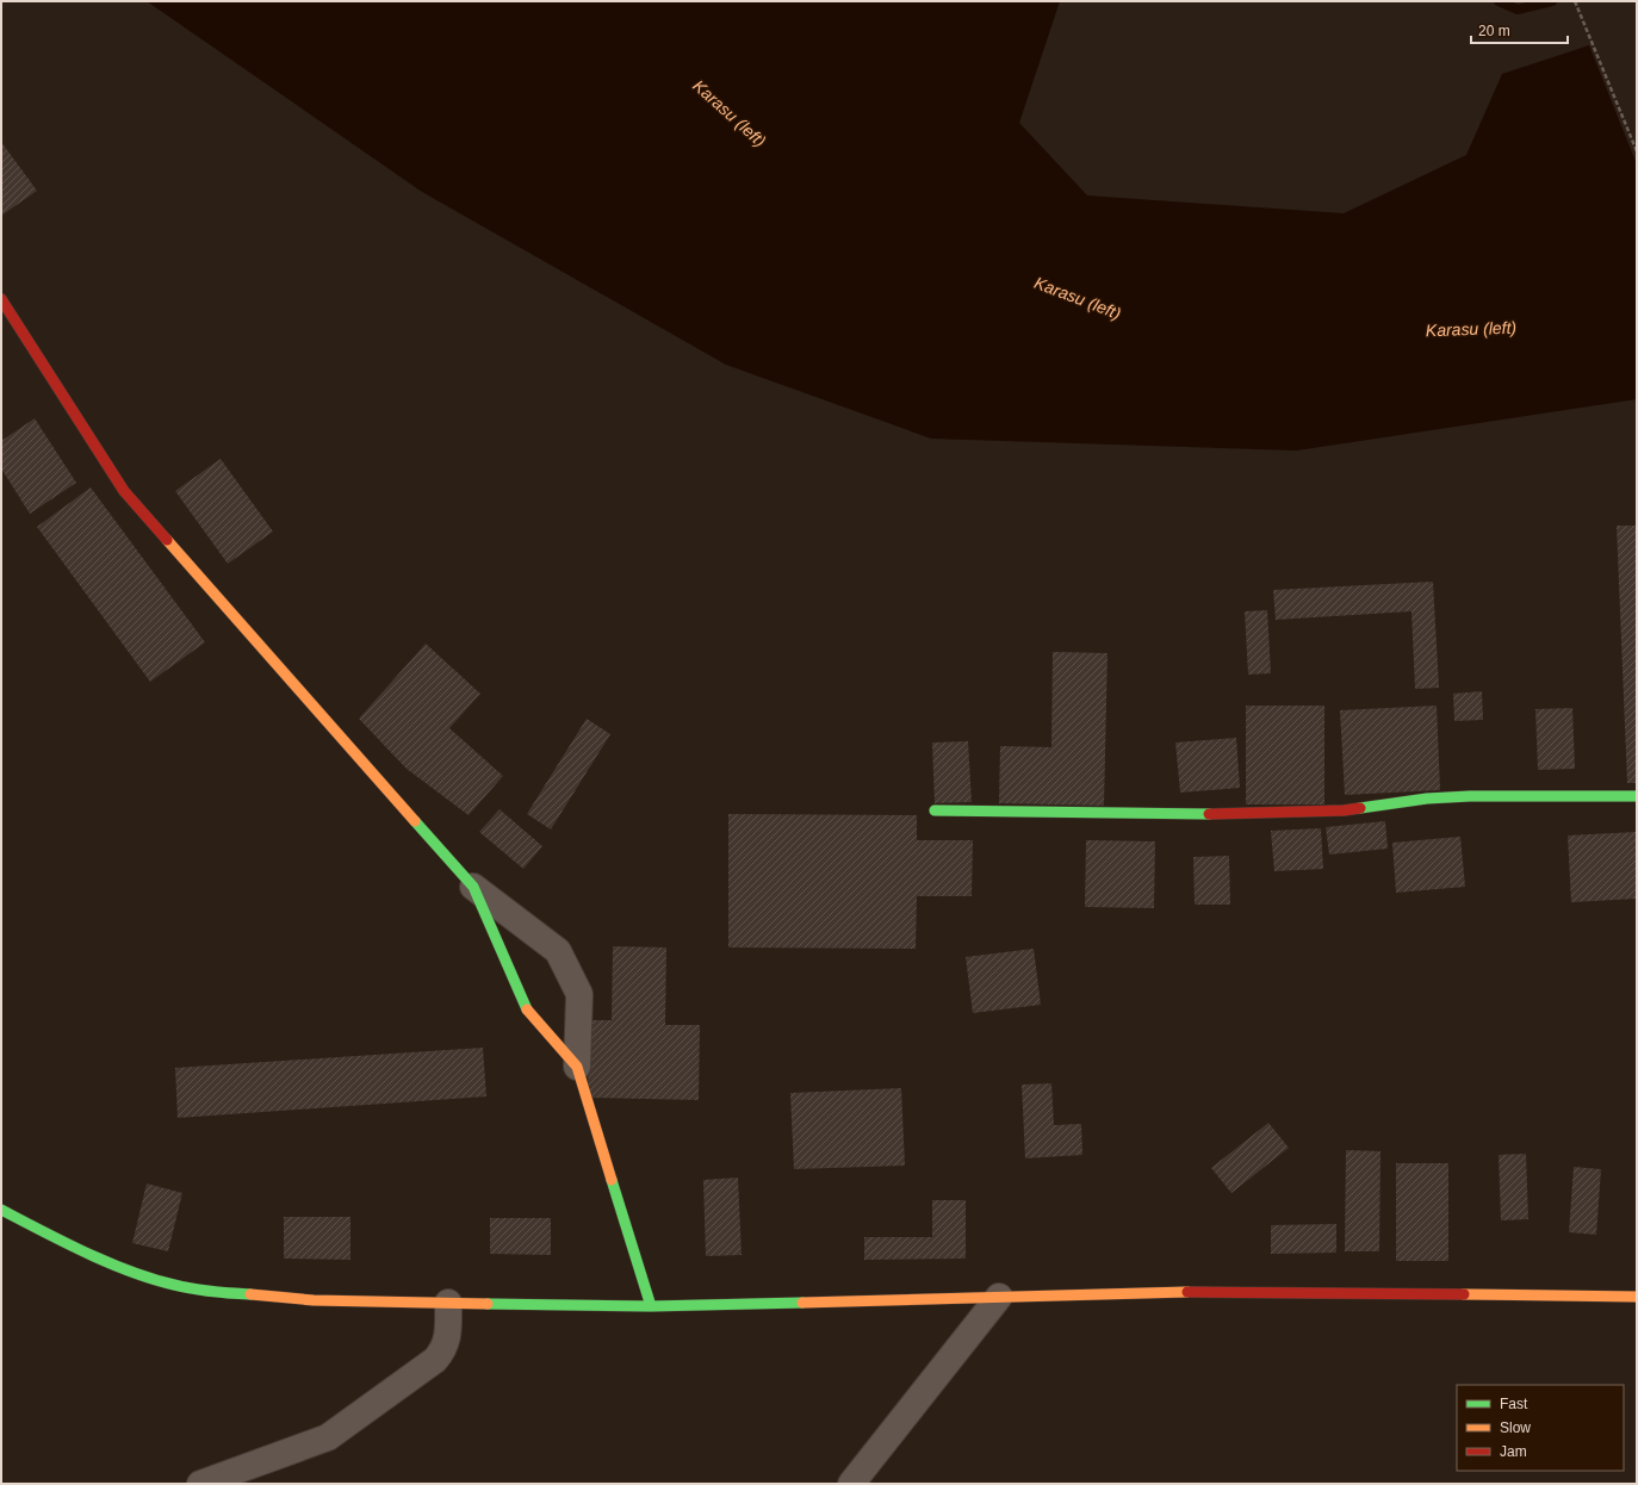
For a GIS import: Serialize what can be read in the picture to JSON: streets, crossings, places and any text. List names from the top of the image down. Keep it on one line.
{"water":["Karasu (left)"],"legend":["Fast","Slow","Jam"],"scale_bar":"20 m"}
